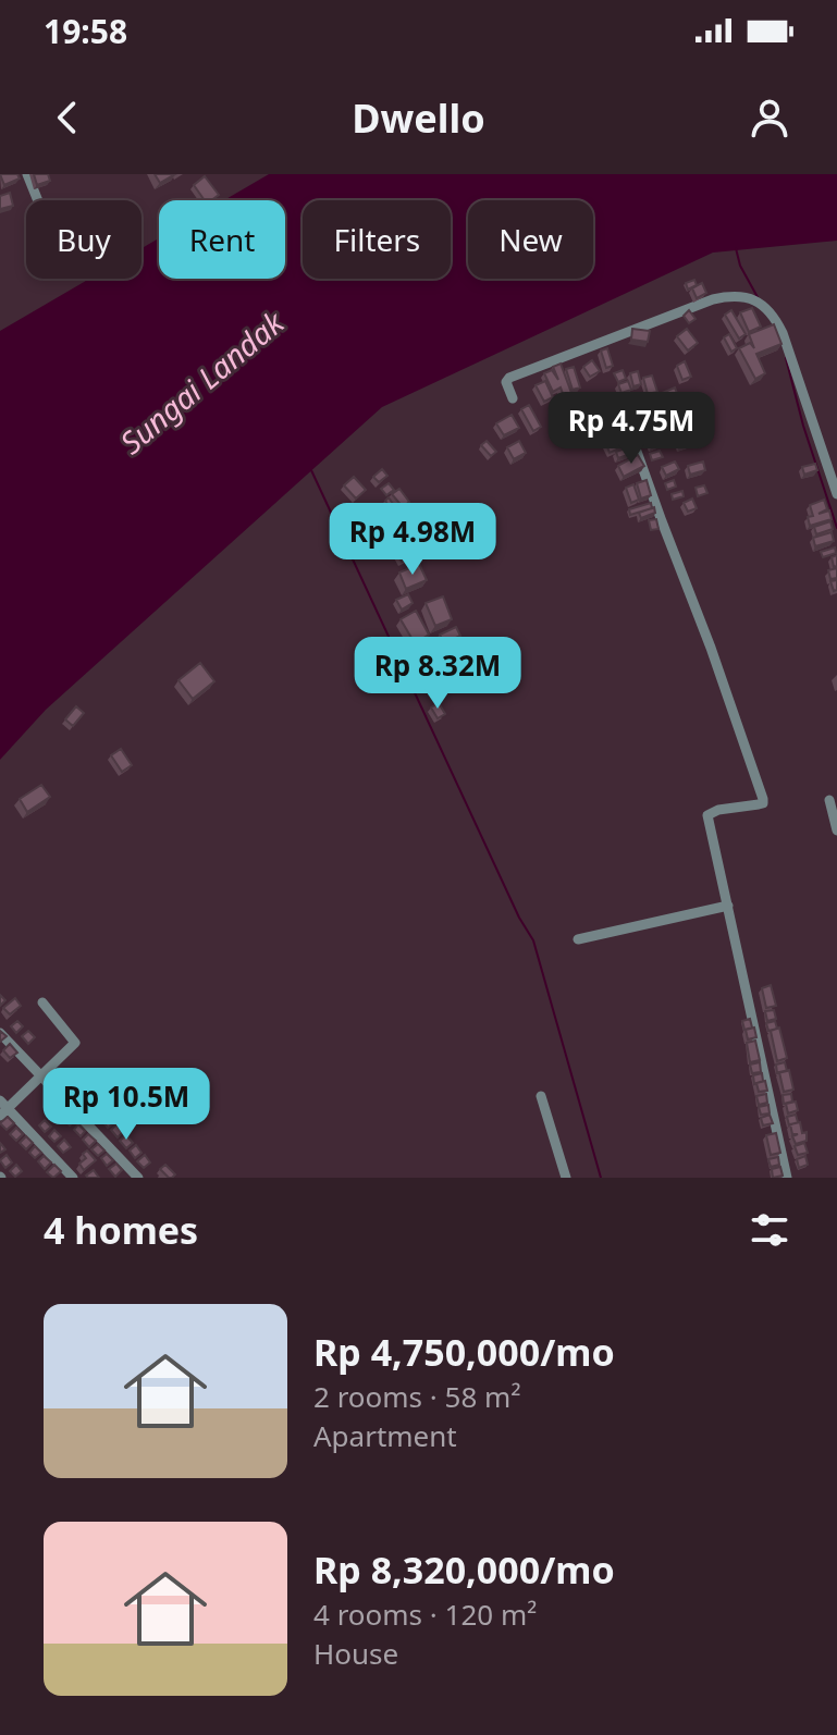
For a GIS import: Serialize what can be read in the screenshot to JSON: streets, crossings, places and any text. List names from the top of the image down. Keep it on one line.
{"water":["Sungai Landak"],"page":{"status":"19:58","header":"Dwello","chip":["Buy","Rent","Filters","New"],"price":["Rp 4.75M","Rp 4.98M","Rp 8.32M","Rp 10.5M"],"heading":"4 homes","list":[{"name":"Rp 4,750,000/mo","note":"2 rooms · 58 m² · Apartment"},{"name":"Rp 8,320,000/mo","note":"4 rooms · 120 m² · House"}]}}
